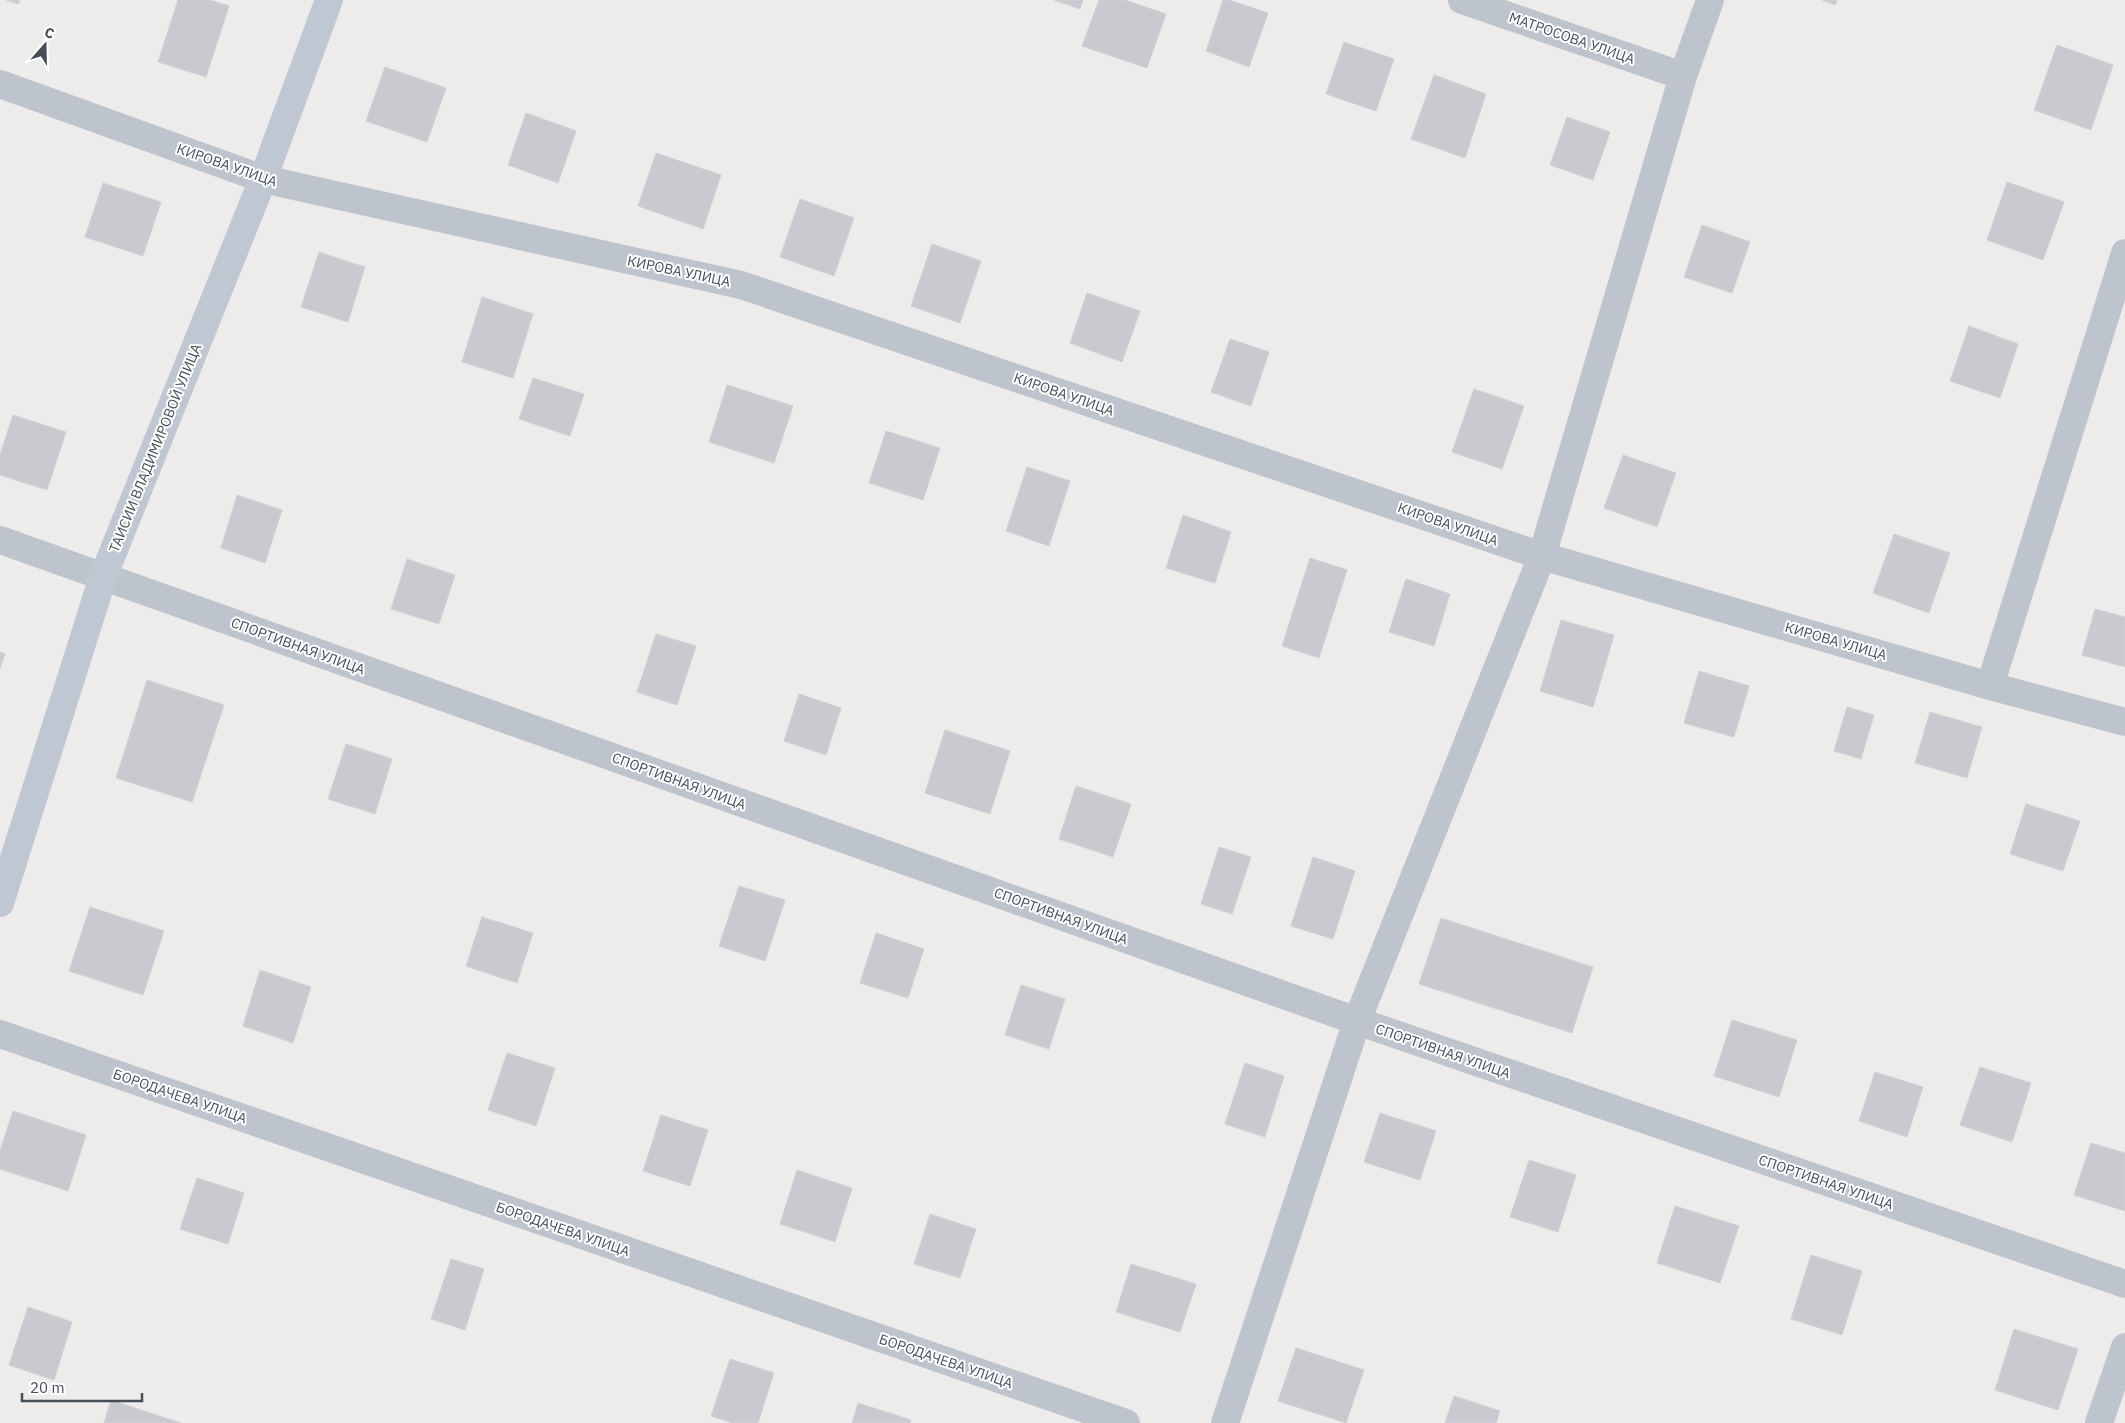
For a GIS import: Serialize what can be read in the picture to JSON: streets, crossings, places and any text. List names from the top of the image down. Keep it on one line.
{"streets":{"street":["МАТРОСОВА УЛИЦА","КИРОВА УЛИЦА","ТАИСИИ ВЛАДИМИРОВОЙ УЛИЦА","СПОРТИВНАЯ УЛИЦА","БОРОДАЧЕВА УЛИЦА"]},"crossings":[["КИРОВА УЛИЦА","ТАИСИИ ВЛАДИМИРОВОЙ УЛИЦА"],["ТАИСИИ ВЛАДИМИРОВОЙ УЛИЦА","СПОРТИВНАЯ УЛИЦА"]],"scale_bar":"20 m","north":"top"}
